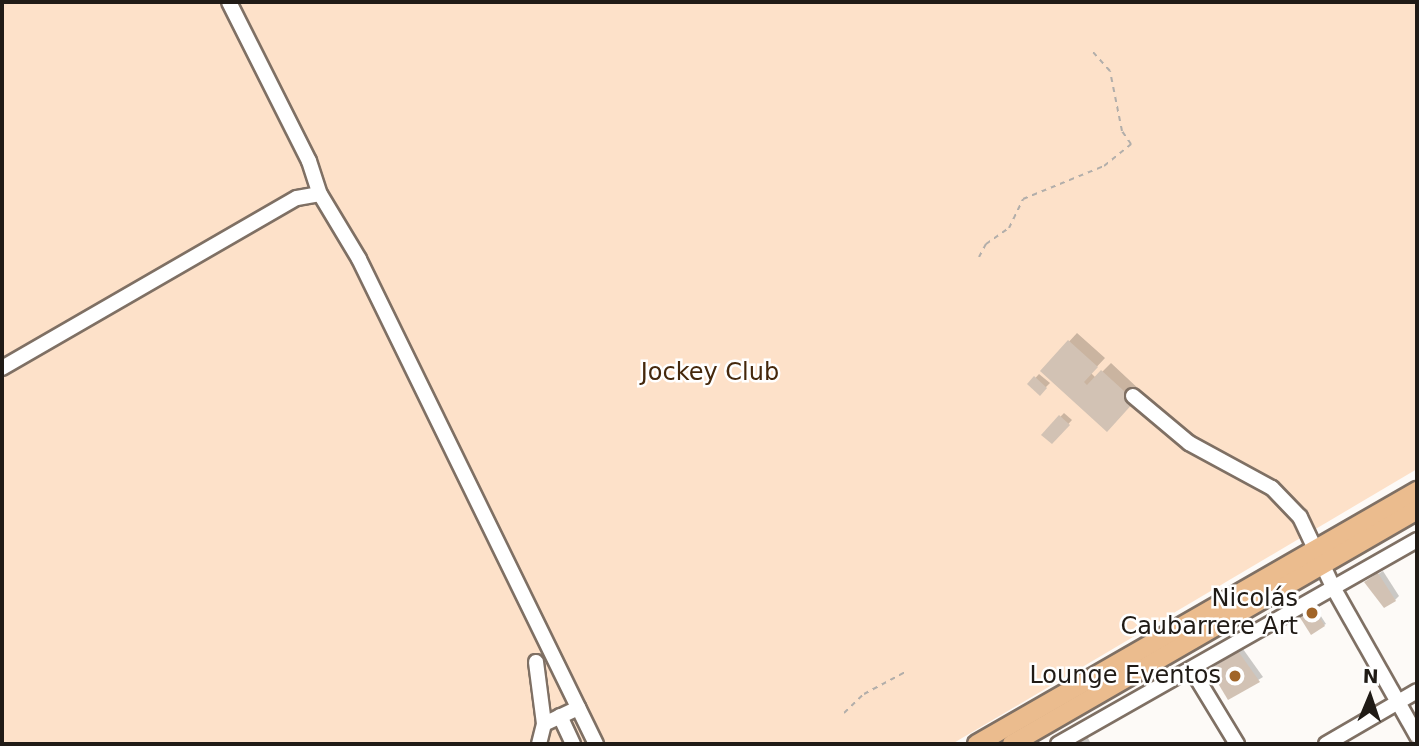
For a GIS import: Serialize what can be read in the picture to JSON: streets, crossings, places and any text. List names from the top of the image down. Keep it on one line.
{"parks":["Jockey Club"],"places":["Nicolás Caubarrere Art","Lounge Eventos"],"north":"top"}
